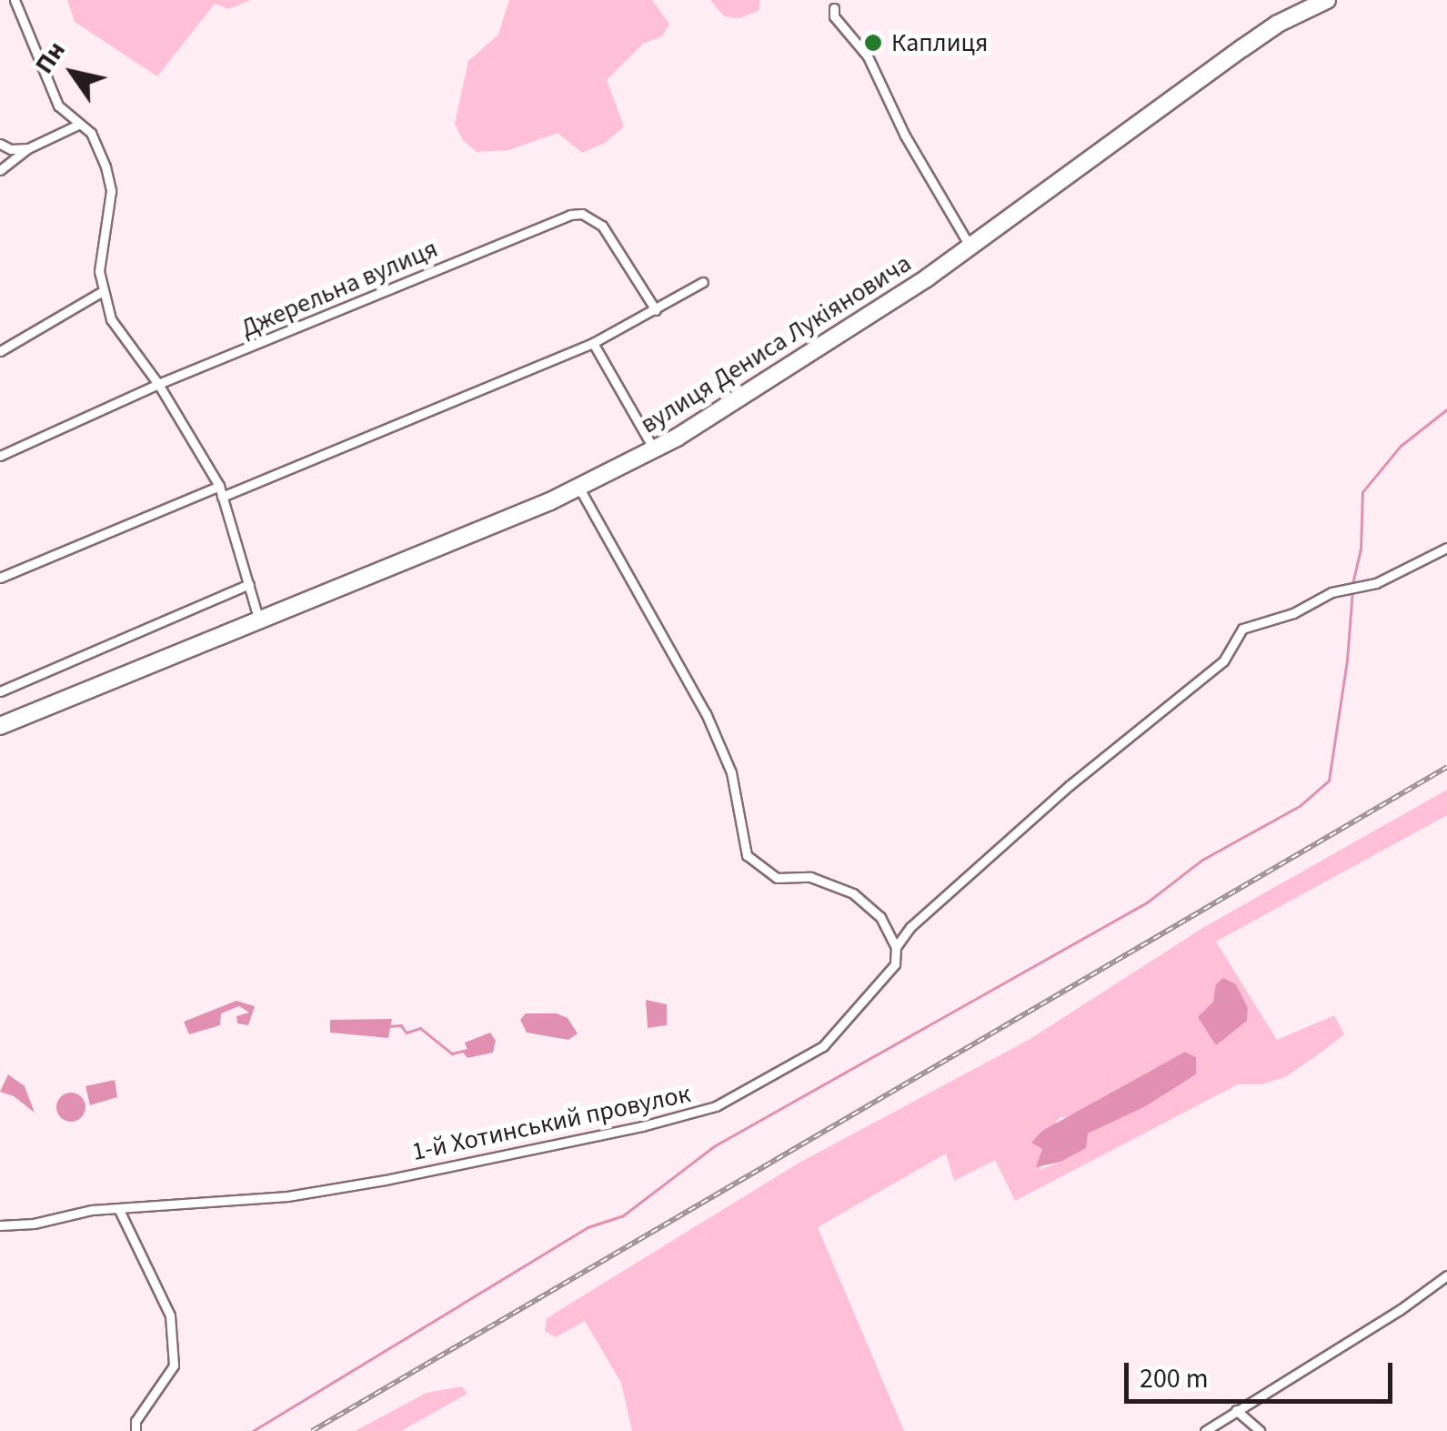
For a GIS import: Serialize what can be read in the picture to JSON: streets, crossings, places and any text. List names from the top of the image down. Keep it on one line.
{"streets":{"highway":["вулиця Дениса Лукіяновича"],"street":["Джерельна вулиця","1-й Хотинський провулок"]},"places":["Каплиця"],"scale_bar":"200 m","north":"top left"}
